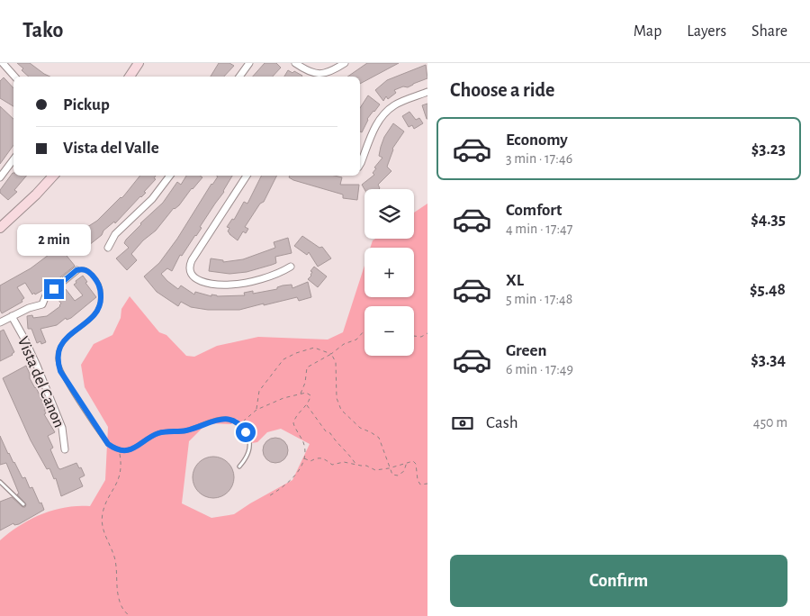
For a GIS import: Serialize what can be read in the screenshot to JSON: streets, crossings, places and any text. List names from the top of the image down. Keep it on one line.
{"streets":{"street":["Vista del Canon"]},"page":{"header":"Tako","nav":["Map","Layers","Share"],"heading":"Choose a ride","banner":["Pickup","Vista del Valle"],"list":[{"name":"Economy","note":"3 min · 17:46","value":"$3.23"},{"name":"Comfort","note":"4 min · 17:47","value":"$4.35"},{"name":"XL","note":"5 min · 17:48","value":"$5.48"},{"name":"Green","note":"6 min · 17:49","value":"$3.34"}],"map_buttons":["+","−"],"bubble":"2 min","pay":["Cash","450 m"],"buttons":"Confirm"}}
